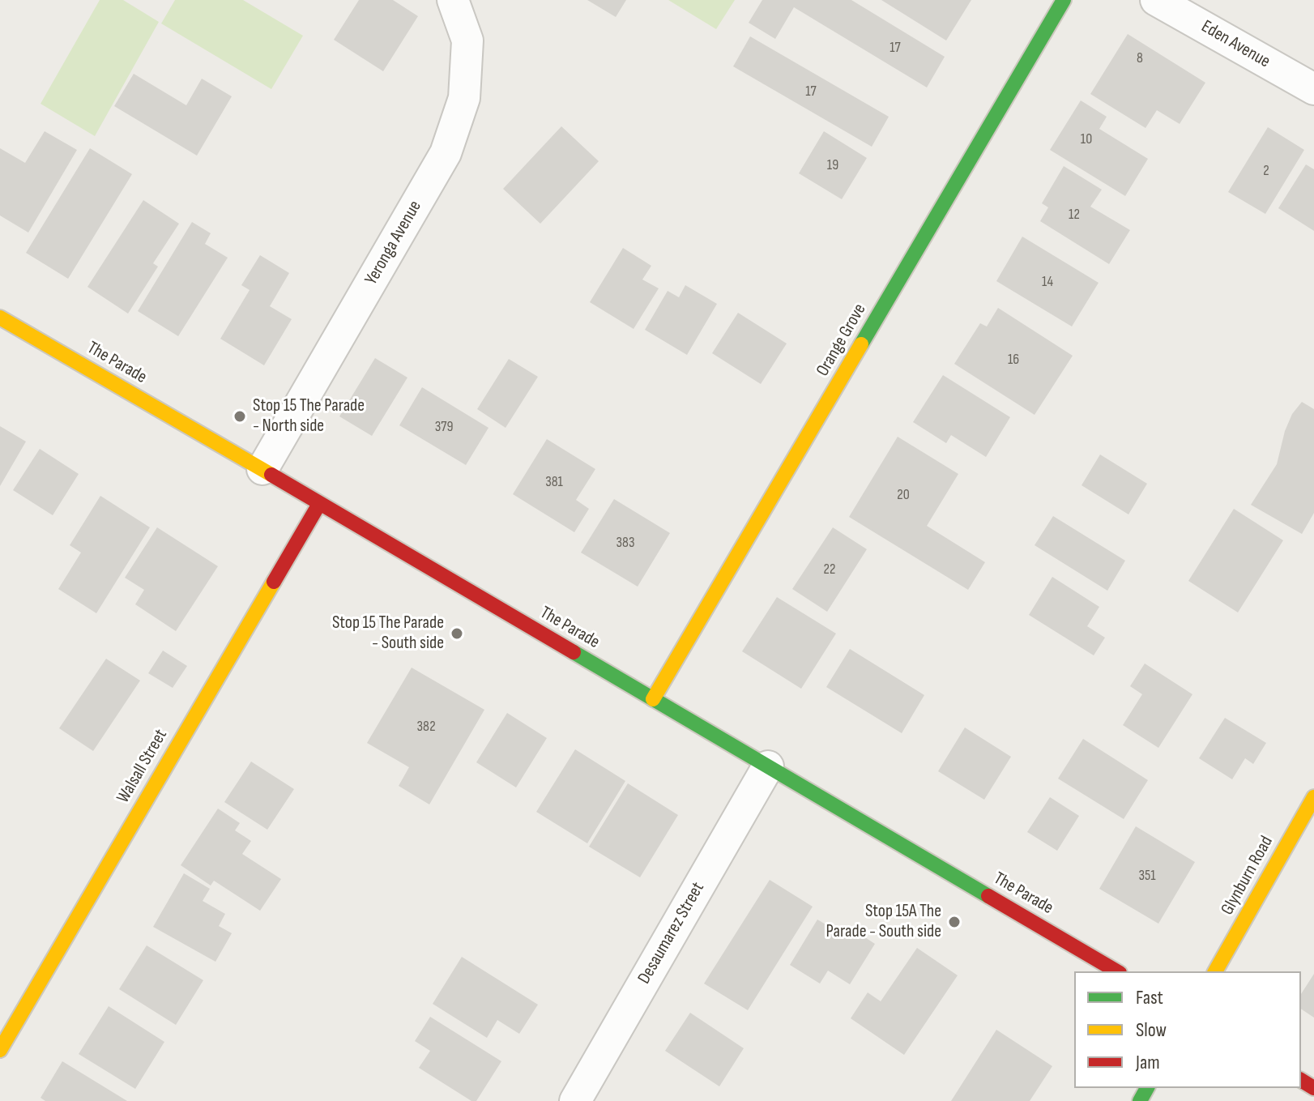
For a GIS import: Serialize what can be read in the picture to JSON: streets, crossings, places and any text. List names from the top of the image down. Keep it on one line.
{"streets":{"main road":["Orange Grove","The Parade","Walsall Street","Glynburn Road"],"street":["Eden Avenue","Yeronga Avenue","Desaumarez Street"]},"crossings":[["Yeronga Avenue","The Parade"],["Orange Grove","The Parade"],["The Parade","Walsall Street"],["The Parade","Desaumarez Street"]],"places":["Stop 15 The Parade - North side","Stop 15 The Parade - South side","Stop 15A The Parade - South side"],"house_numbers":["17","8","17","10","19","2","12","14","16","379","381","20","383","22","382","351"],"legend":["Fast","Slow","Jam"]}
